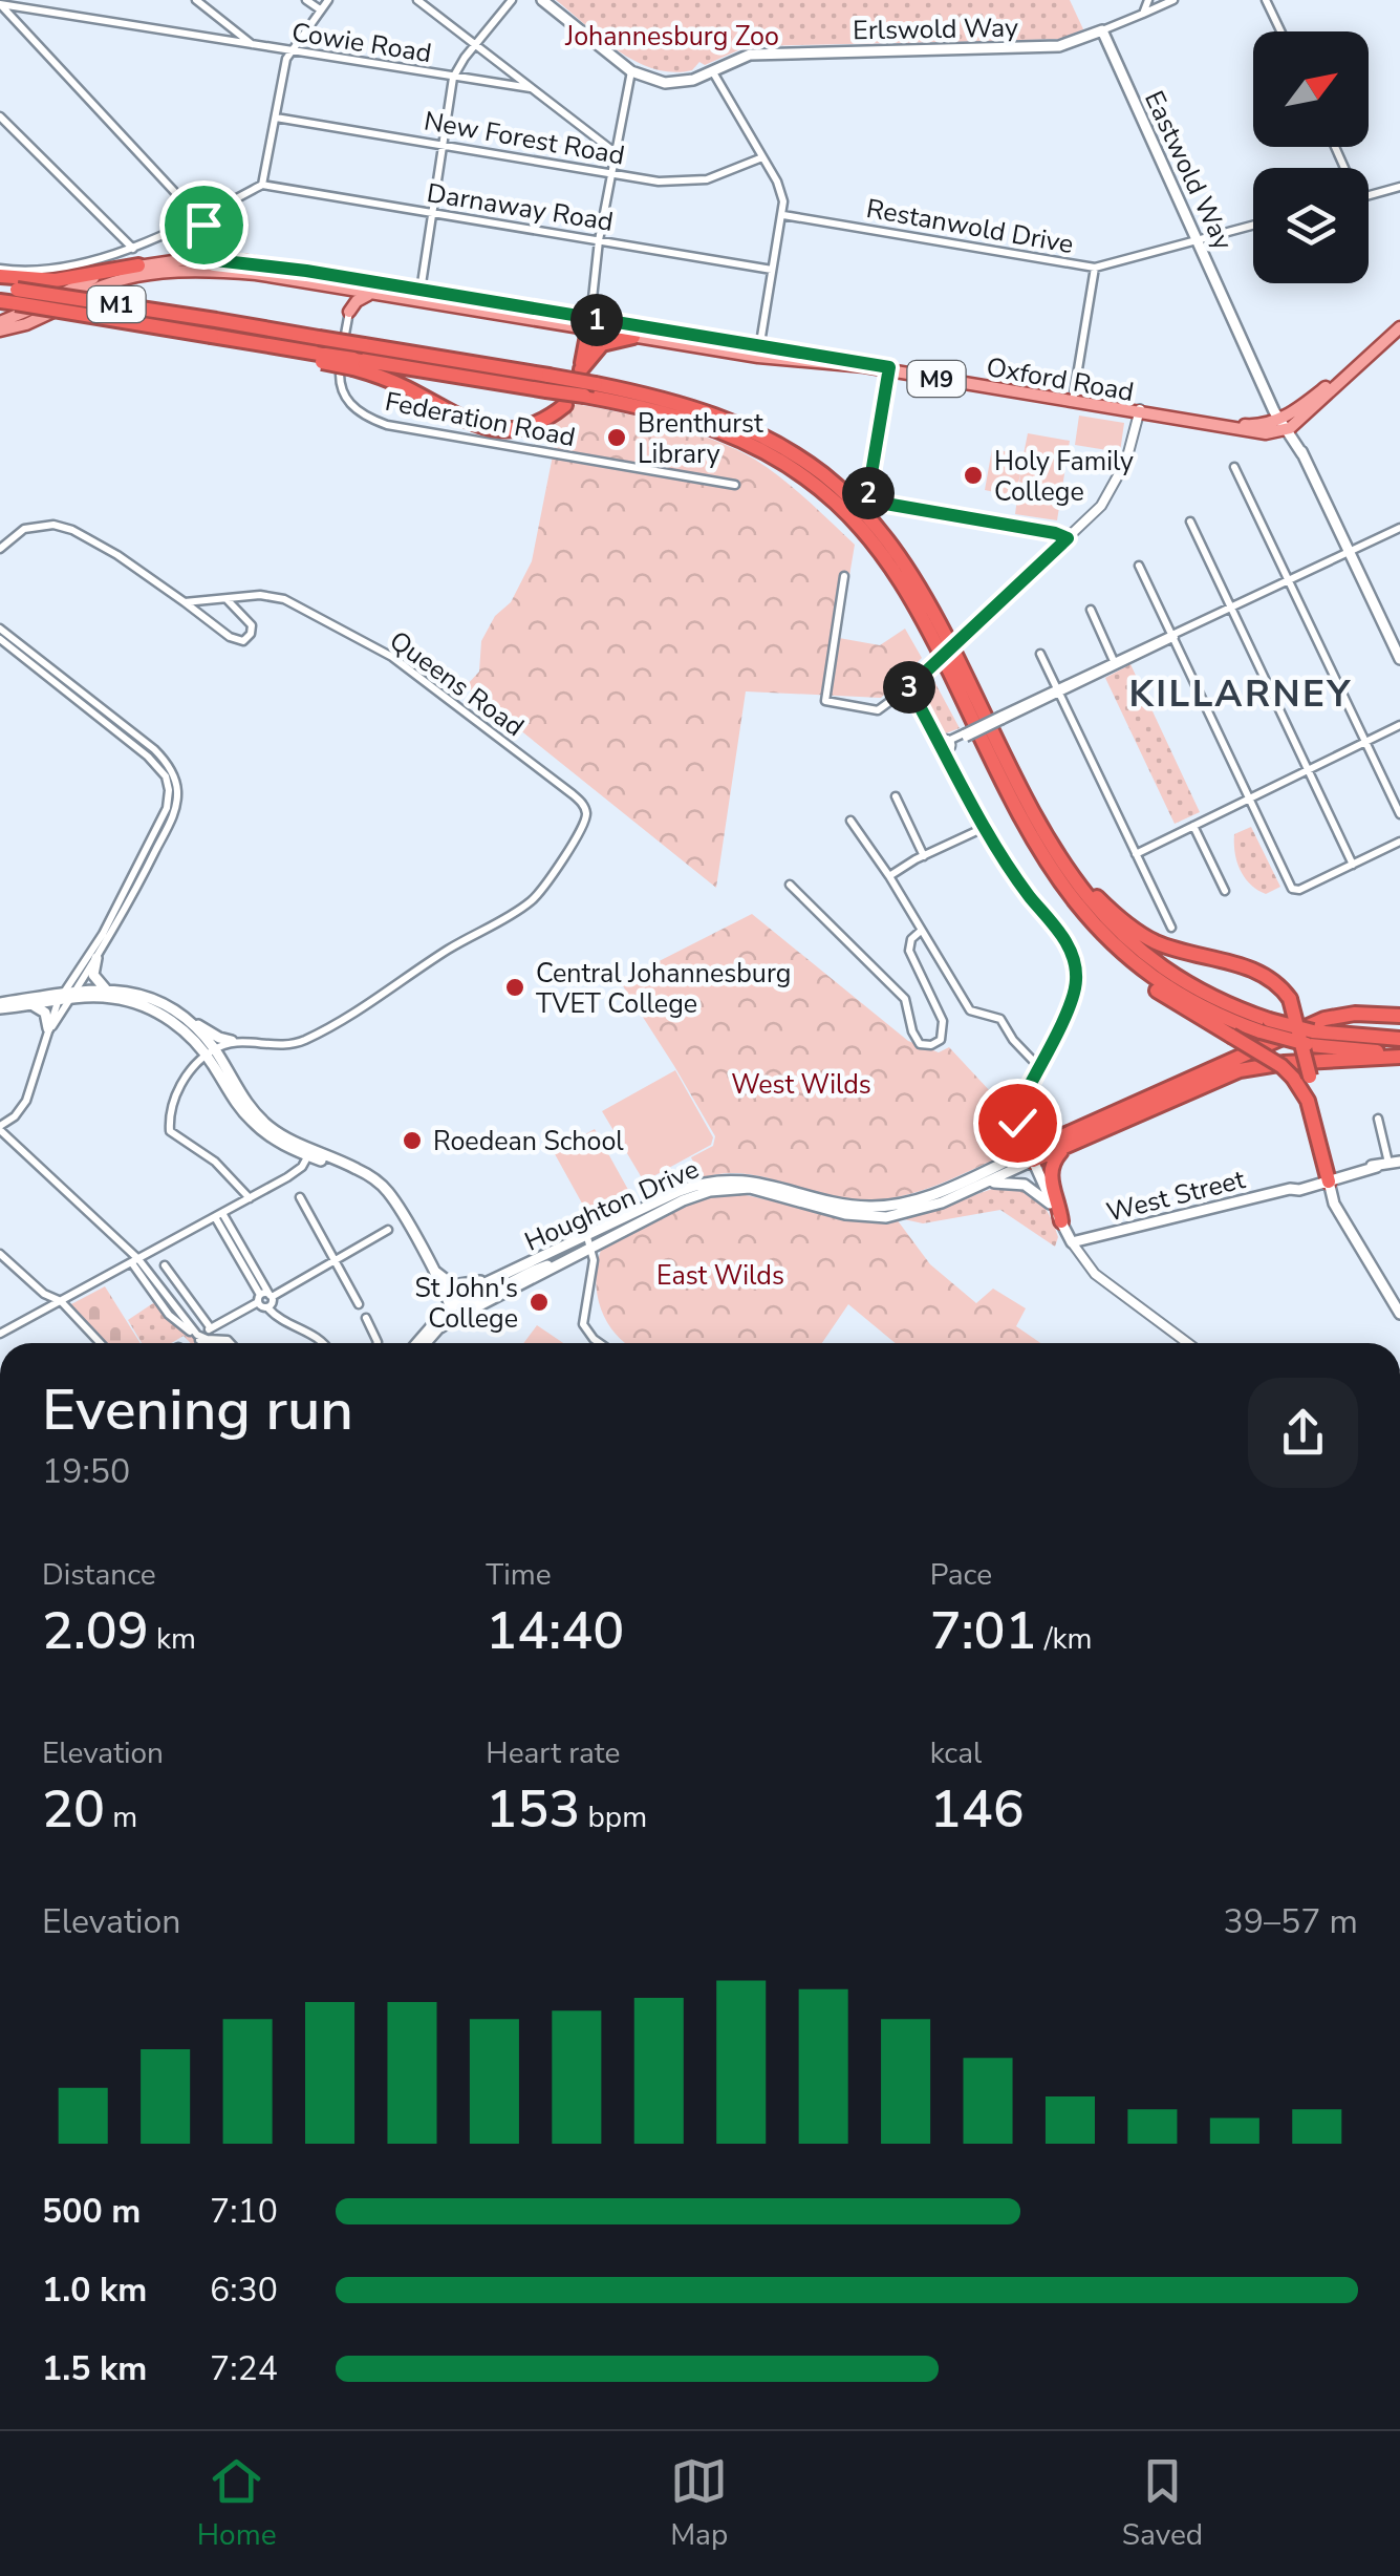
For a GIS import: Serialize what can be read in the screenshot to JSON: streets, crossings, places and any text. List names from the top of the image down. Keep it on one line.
{"streets":{"highway":["M1"],"main road":["Erlswold Way","Eastwold Way","M9","Oxford Road","West Street","Houghton Drive"],"street":["Cowie Road","New Forest Road","Darnaway Road","Restanwold Drive","Federation Road","Queens Road"]},"crossings":[["Erlswold Way","Eastwold Way"],["Eastwold Way","Restanwold Drive"],["Eastwold Way","Oxford Road"],["Oxford Road","Federation Road"]],"districts":["KILLARNEY"],"parks":["Johannesburg Zoo","West Wilds","East Wilds"],"places":["Brenthurst Library","Holy Family College","Central Johannesburg TVET College","Roedean School","St John's College"],"north":"top right","page":{"pins":["1","2","3"],"heading":["Evening run","19:50"],"stats":[["Distance","2.09 km"],["Time","14:40"],["Pace","7:01 /km"],["Elevation","20 m"],["Heart rate","153 bpm"],["kcal","146"]],"chart":["Elevation","39–57 m"],"list":[{"name":"500 m","note":"7:10"},{"name":"1.0 km","note":"6:30"},{"name":"1.5 km","note":"7:24"}],"tabs":["Home","Map","Saved"]}}
